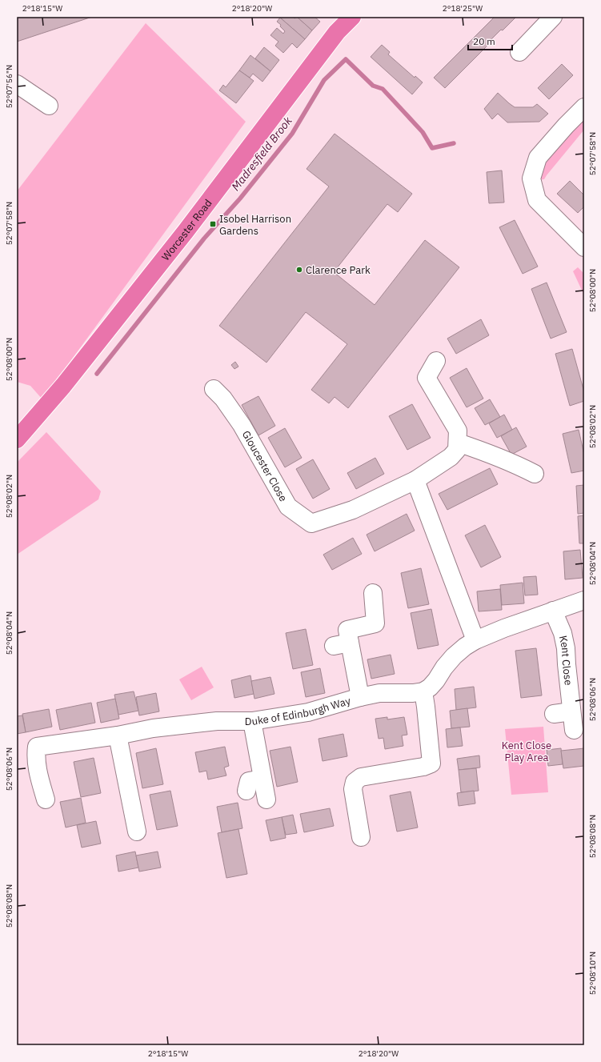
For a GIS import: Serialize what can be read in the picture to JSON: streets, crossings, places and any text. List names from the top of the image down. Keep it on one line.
{"streets":{"highway":["Worcester Road"],"street":["Gloucester Close","Kent Close","Duke of Edinburgh Way"]},"water":["Madresfield Brook"],"parks":["Kent Close Play Area"],"places":{"transit":["Isobel Harrison Gardens"],"other":["Clarence Park"]},"scale_bar":"20 m","coordinates":["2°18'15\"W","2°18'20\"W","2°18'25\"W","52°07'56\"N","52°07'58\"N","52°08'00\"N","52°08'02\"N","52°08'04\"N","52°08'06\"N","52°08'08\"N","52°08'10\"N"]}
